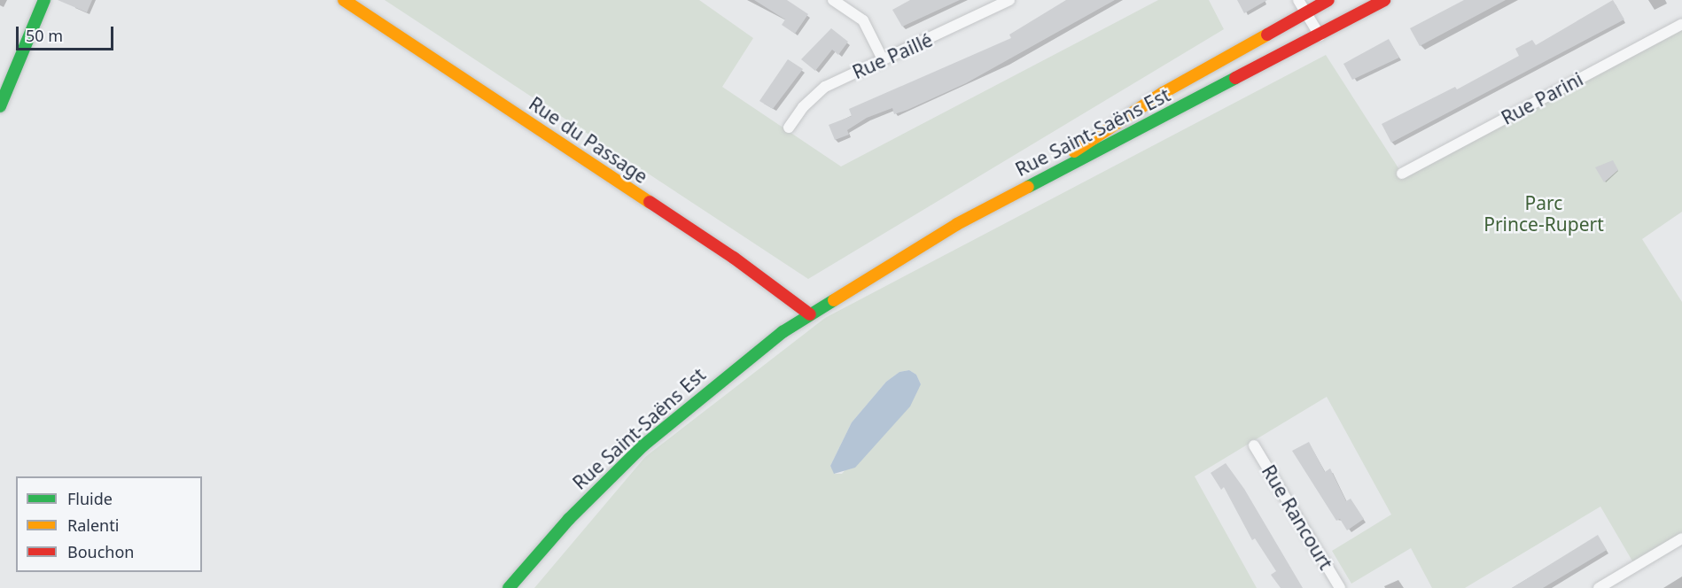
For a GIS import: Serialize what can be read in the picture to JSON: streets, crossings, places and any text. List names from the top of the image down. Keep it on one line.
{"streets":{"main road":["Rue Saint-Saëns Est","Rue du Passage"],"street":["Rue Paillé","Rue Parini","Rue Rancourt"]},"crossings":[["Rue Saint-Saëns Est","Rue du Passage"]],"parks":["Parc Prince-Rupert"],"legend":["Fluide","Ralenti","Bouchon"],"scale_bar":"50 m"}
